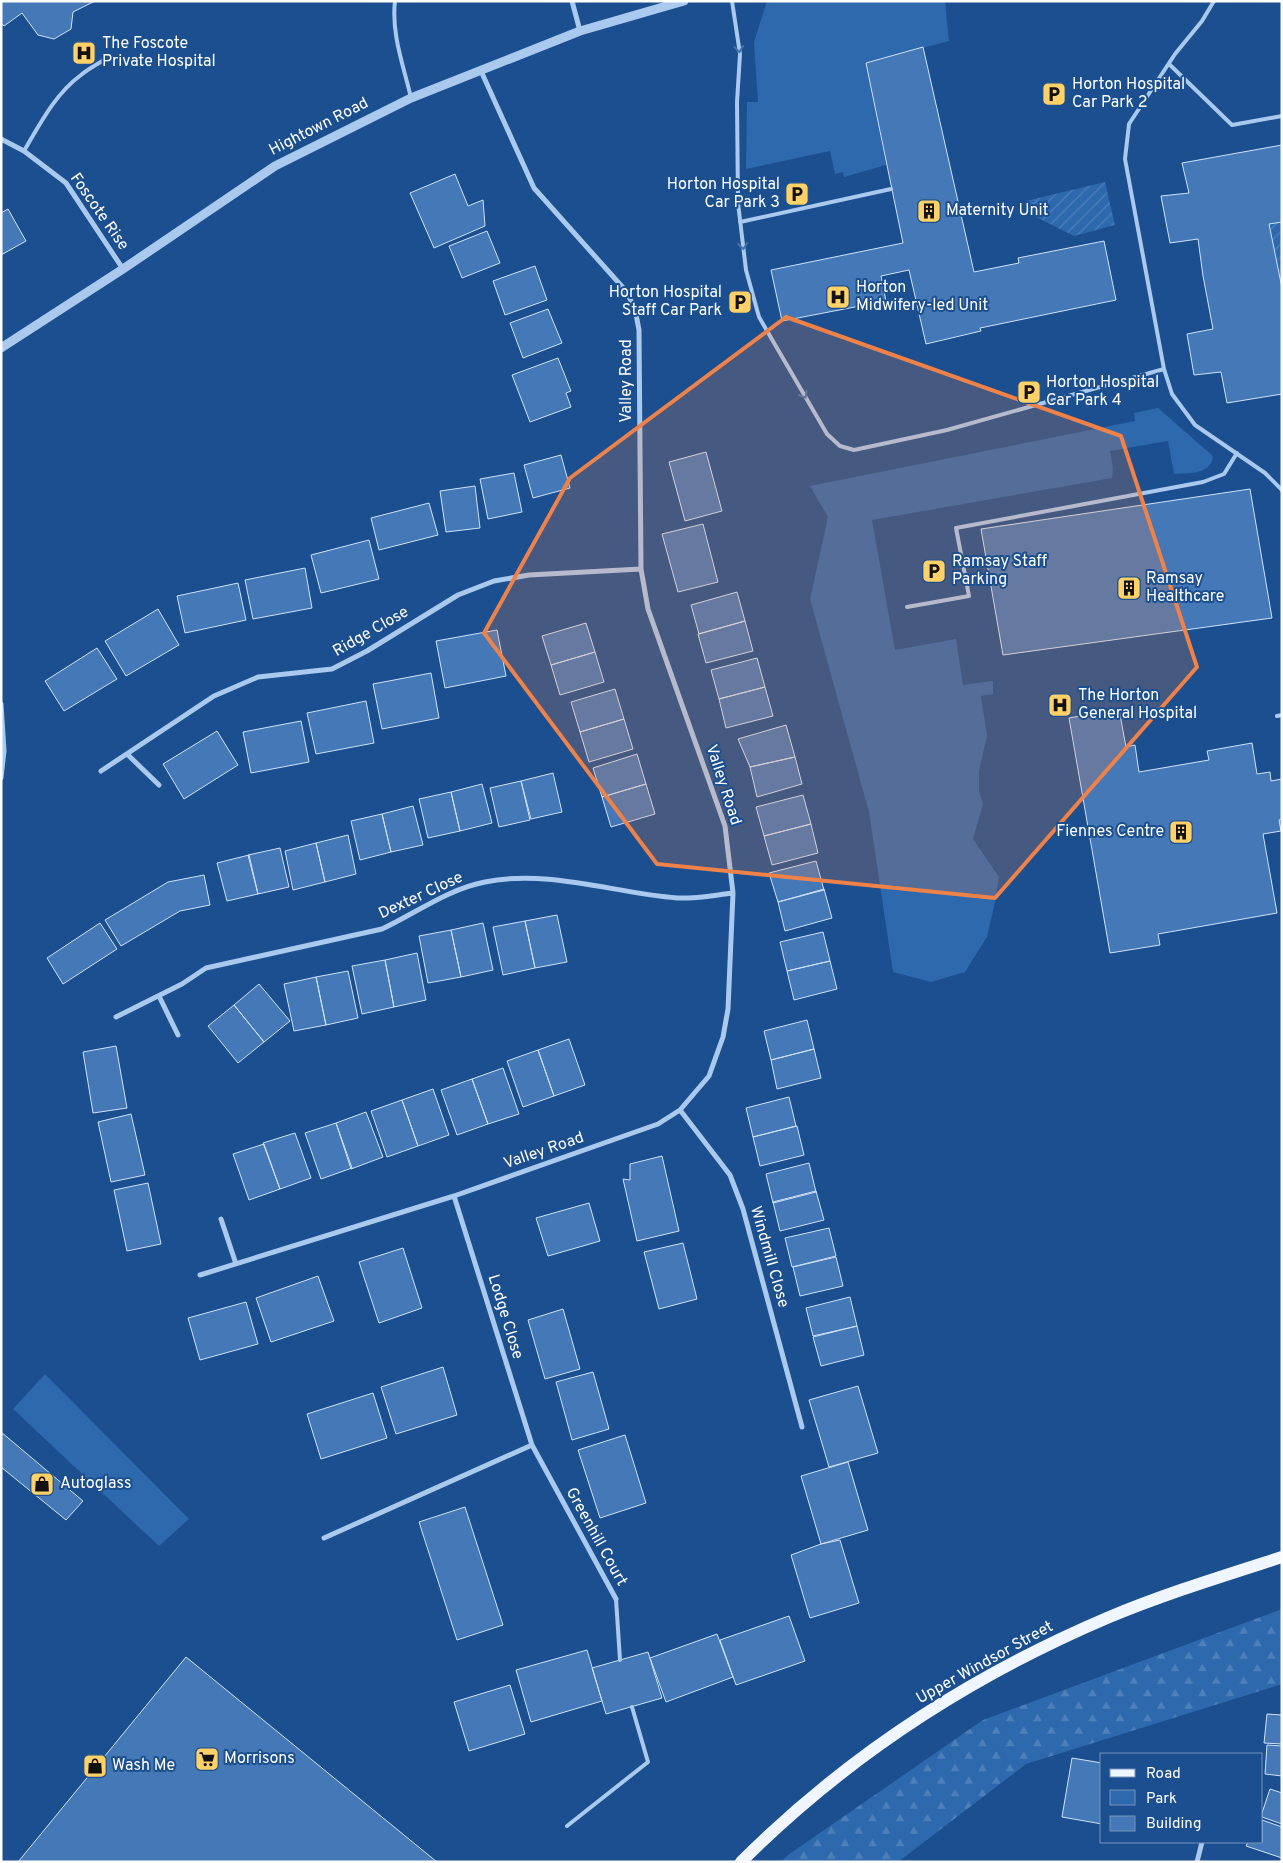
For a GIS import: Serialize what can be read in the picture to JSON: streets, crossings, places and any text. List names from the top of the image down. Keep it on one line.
{"streets":{"main road":["Upper Windsor Street"],"street":["Hightown Road","Foscote Rise","Valley Road","Ridge Close","Dexter Close","Windmill Close","Lodge Close","Greenhill Court"]},"crossings":[["Hightown Road","Foscote Rise"],["Hightown Road","Valley Road"],["Valley Road","Ridge Close"],["Valley Road","Dexter Close"],["Valley Road","Windmill Close"],["Valley Road","Lodge Close"],["Lodge Close","Greenhill Court"]],"places":{"hospital":["The Foscote Private Hospital","Horton Midwifery-led Unit","The Horton General Hospital"],"parking":["Horton Hospital Car Park 2","Horton Hospital Car Park 3","Horton Hospital Staff Car Park","Horton Hospital Car Park 4","Ramsay Staff Parking"],"building":["Maternity Unit","Ramsay Healthcare","Fiennes Centre"],"shop":["Autoglass","Wash Me"],"supermarket":["Morrisons"]},"legend":["Road","Park","Building"]}
